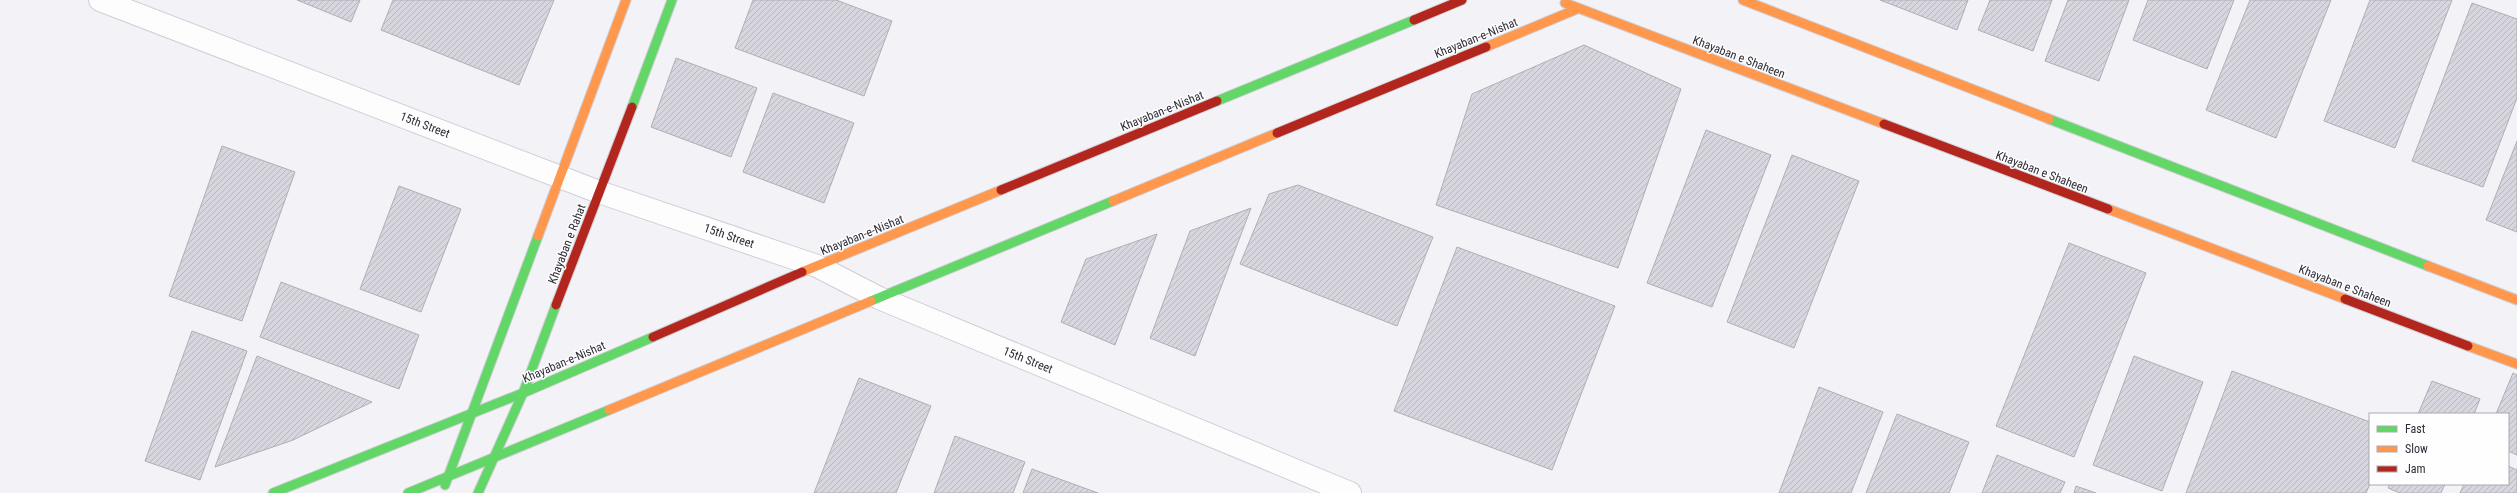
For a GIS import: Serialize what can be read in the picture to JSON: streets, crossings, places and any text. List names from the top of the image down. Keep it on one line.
{"streets":{"street":["Khayaban-e-Nishat","Khayaban e Shaheen","15th Street","Khayaban e Rahat"]},"crossings":[["Khayaban-e-Nishat","Khayaban e Shaheen"],["Khayaban-e-Nishat","15th Street"],["Khayaban-e-Nishat","Khayaban e Rahat"],["15th Street","Khayaban e Rahat"]],"legend":["Fast","Slow","Jam"]}
